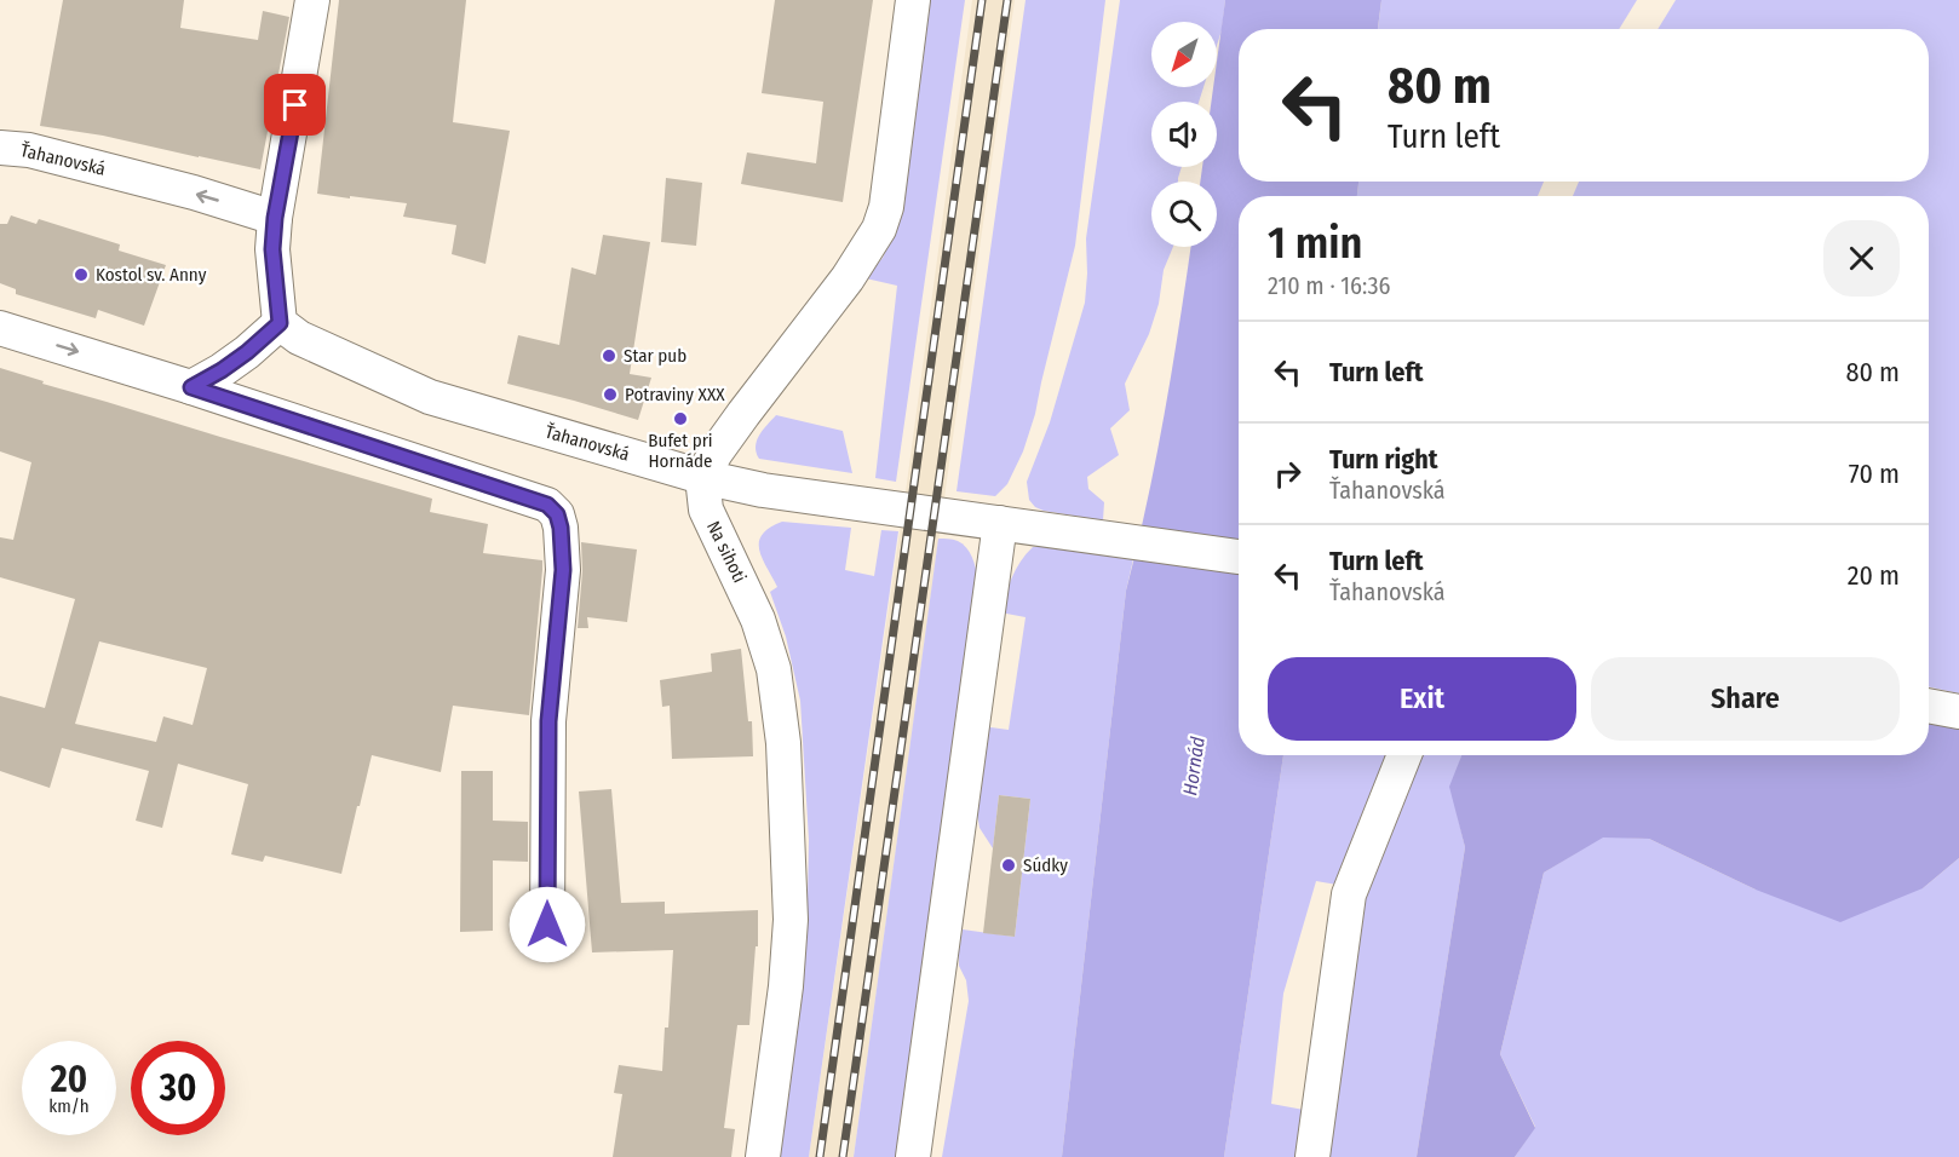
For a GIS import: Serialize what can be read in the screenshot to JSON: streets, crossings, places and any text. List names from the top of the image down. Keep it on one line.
{"streets":{"street":["Ťahanovská","Na sihoti"]},"crossings":[["Ťahanovská","Na sihoti"]],"water":["Hornád"],"places":["Kostol sv. Anny","Star pub","Potraviny XXX","Bufet pri Hornáde","Súdky"],"north":"bottom left","page":{"turn":["80 m","Turn left"],"heading":["1 min","210 m · 16:36"],"list":[{"name":"Turn left","value":"80 m"},{"name":"Turn right","note":"Ťahanovská","value":"70 m"},{"name":"Turn left","note":"Ťahanovská","value":"20 m"}],"buttons":["Exit","Share"],"speed":"20 km/h","limit":"30"}}
